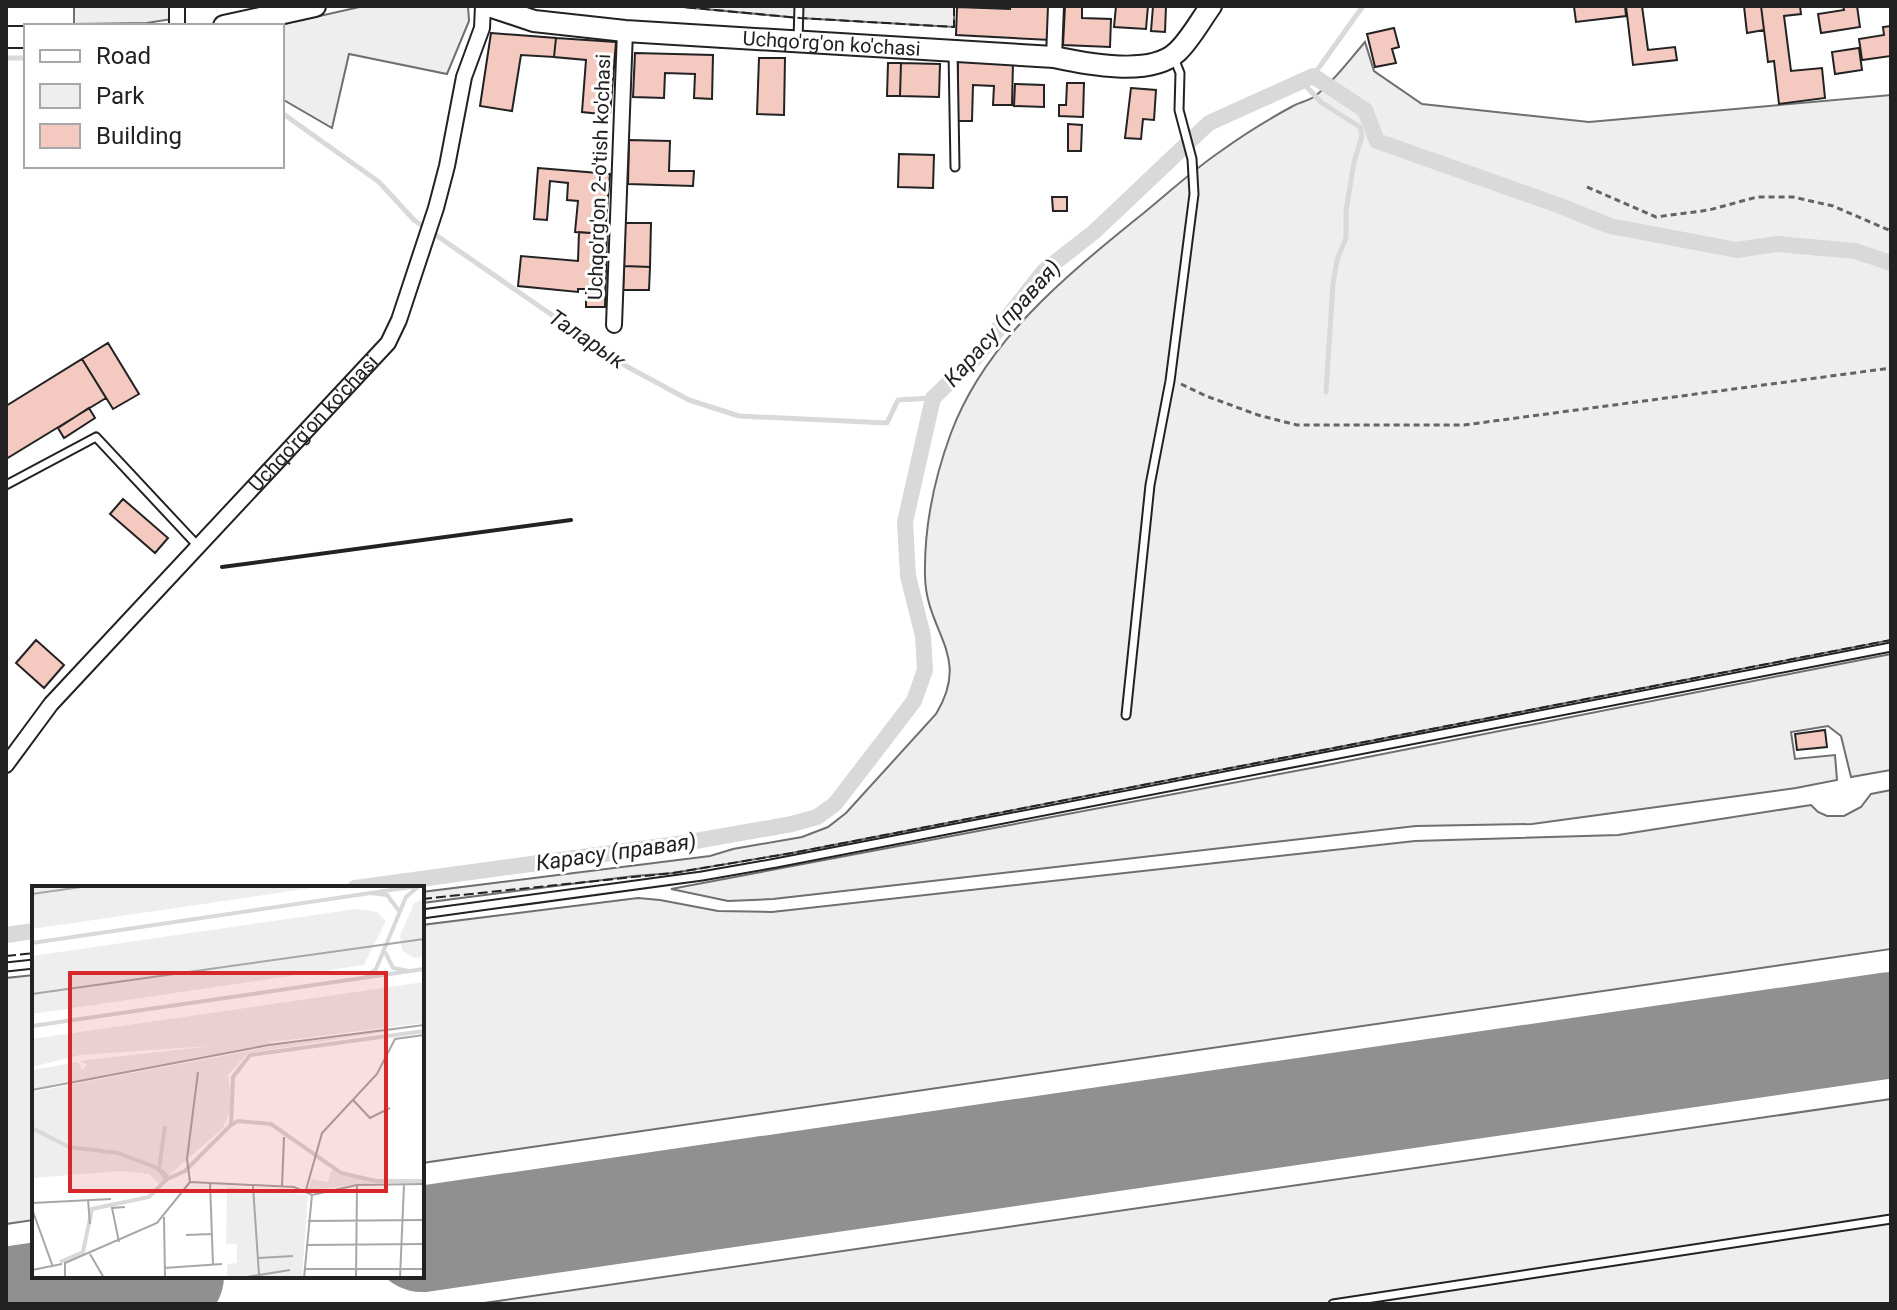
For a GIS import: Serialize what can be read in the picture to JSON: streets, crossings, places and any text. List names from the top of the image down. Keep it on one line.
{"streets":{"street":["Uchqo'rg'on ko'chasi","Uchqo'rg'on 2-o'tish ko'chasi"]},"crossings":[["Uchqo'rg'on ko'chasi","Uchqo'rg'on 2-o'tish ko'chasi"]],"water":["Карасу (правая)","Таларык"],"legend":["Road","Park","Building"]}
